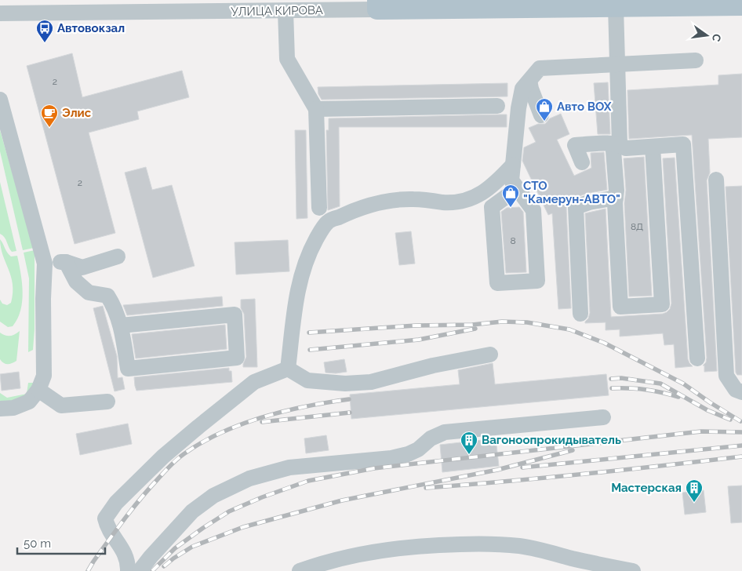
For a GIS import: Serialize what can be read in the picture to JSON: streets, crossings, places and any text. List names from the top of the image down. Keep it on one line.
{"streets":{"main road":["УЛИЦА КИРОВА"]},"places":{"bus stop":["Автовокзал"],"shop":["Авто BOX","СТО \"Камерун-АВТО\""],"cafe":["Элис"],"building":["Вагоноопрокидыватель","Мастерская"]},"house_numbers":["2","2","8Д","8"],"scale_bar":"50 m","north":"right"}
